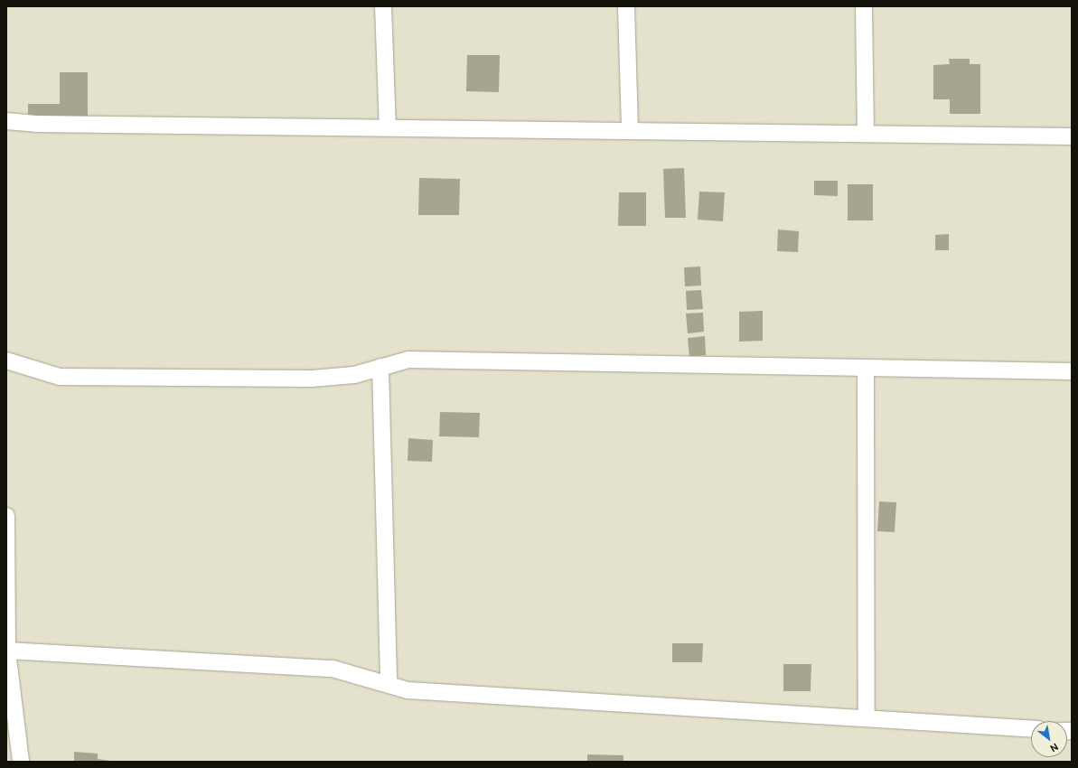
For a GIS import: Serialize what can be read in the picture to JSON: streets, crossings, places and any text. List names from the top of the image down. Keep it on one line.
{"north":"bottom right"}
